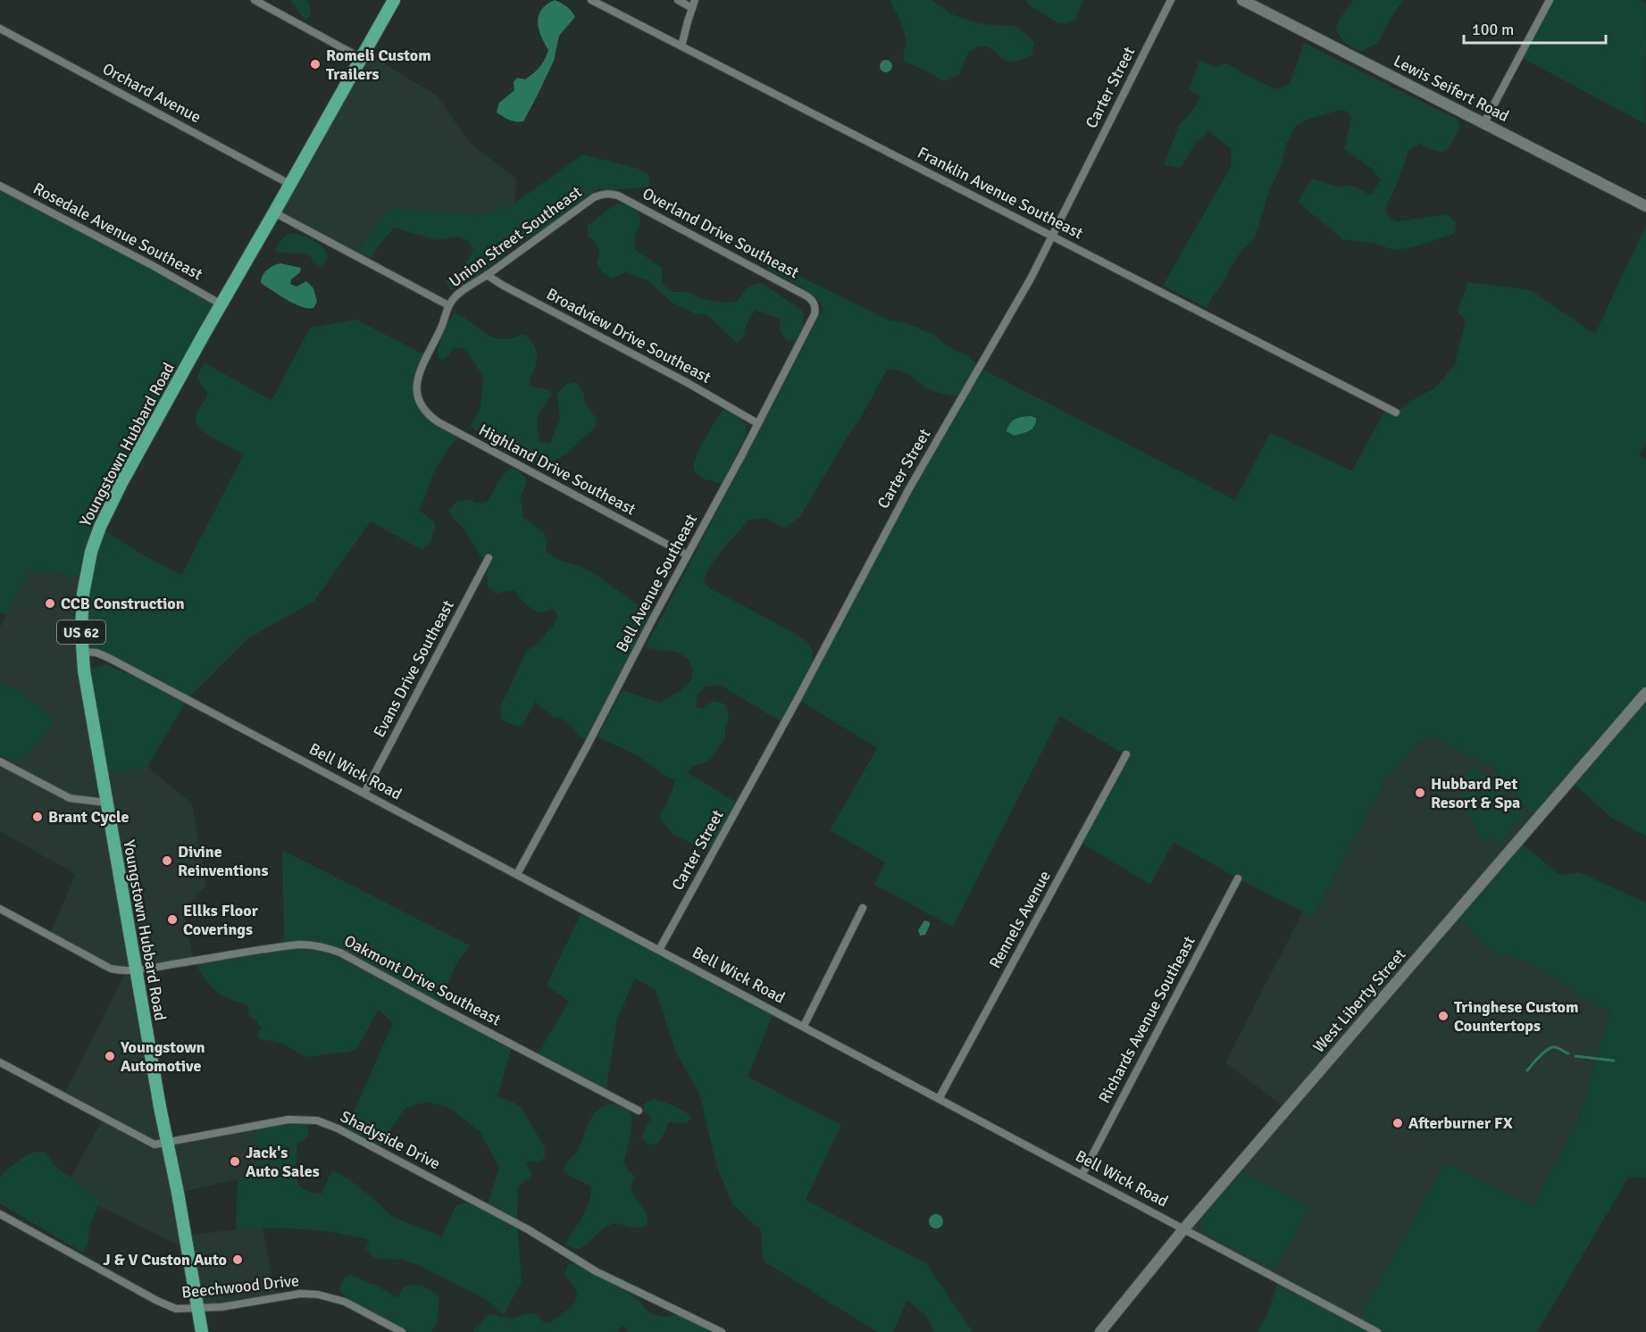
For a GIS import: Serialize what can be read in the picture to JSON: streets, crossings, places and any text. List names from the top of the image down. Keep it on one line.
{"streets":{"main road":["Lewis Seifert Road","Youngstown Hubbard Road","US 62","West Liberty Street"],"street":["Carter Street","Orchard Avenue","Franklin Avenue Southeast","Rosedale Avenue Southeast","Overland Drive Southeast","Union Street Southeast","Broadview Drive Southeast","Highland Drive Southeast","Bell Avenue Southeast","Evans Drive Southeast","Bell Wick Road","Rennels Avenue","Oakmont Drive Southeast","Richards Avenue Southeast","Shadyside Drive","Beechwood Drive"]},"crossings":[["Carter Street","Franklin Avenue Southeast"],["Carter Street","Bell Wick Road"],["Orchard Avenue","Youngstown Hubbard Road"],["Rosedale Avenue Southeast","Youngstown Hubbard Road"],["Overland Drive Southeast","Union Street Southeast"],["Overland Drive Southeast","Bell Avenue Southeast"],["Union Street Southeast","Broadview Drive Southeast"],["Union Street Southeast","Highland Drive Southeast"],["Broadview Drive Southeast","Bell Avenue Southeast"],["Youngstown Hubbard Road","Bell Wick Road"],["Youngstown Hubbard Road","Oakmont Drive Southeast"],["Youngstown Hubbard Road","Shadyside Drive"],["Youngstown Hubbard Road","Beechwood Drive"],["Highland Drive Southeast","Bell Avenue Southeast"],["Bell Avenue Southeast","Bell Wick Road"],["Evans Drive Southeast","Bell Wick Road"],["Bell Wick Road","Rennels Avenue"],["Bell Wick Road","West Liberty Street"],["Bell Wick Road","Richards Avenue Southeast"]],"places":["Romeli Custom Trailers","CCB Construction","Hubbard Pet Resort & Spa","Brant Cycle","Divine Reinventions","Ellks Floor Coverings","Tringhese Custom Countertops","Youngstown Automotive","Afterburner FX","Jack's Auto Sales","J & V Custon Auto"],"scale_bar":"100 m"}
